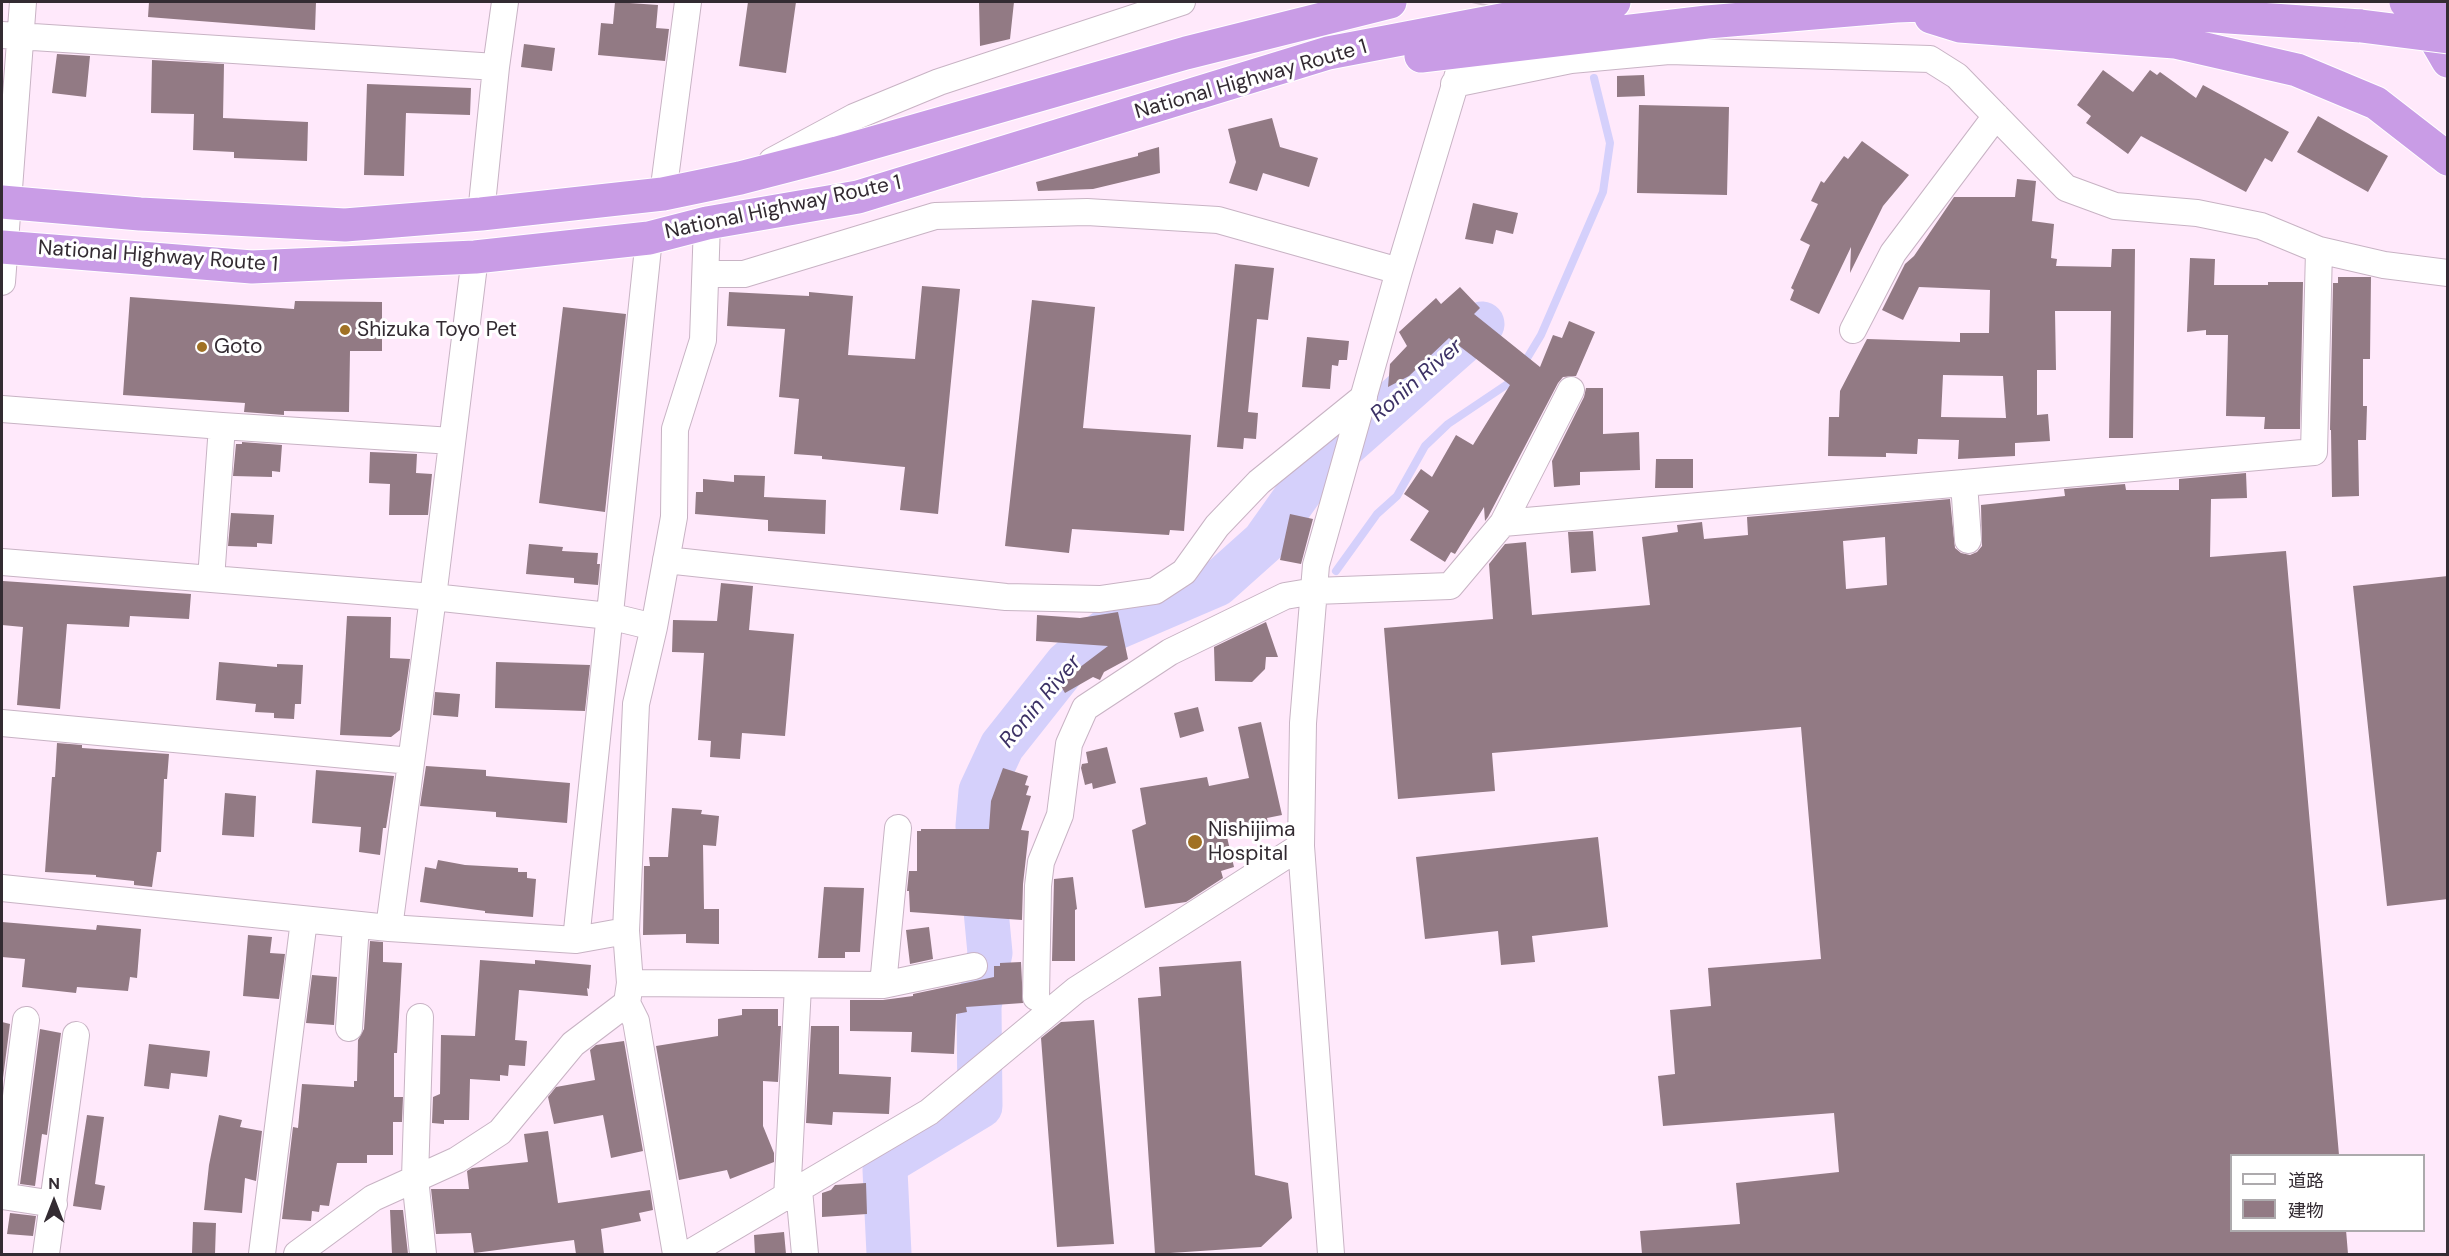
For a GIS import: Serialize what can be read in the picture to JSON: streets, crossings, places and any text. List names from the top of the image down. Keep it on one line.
{"streets":{"highway":["National Highway Route 1"]},"water":["Ronin River"],"places":["Shizuka Toyo Pet","Goto","Nishijima Hospital"],"legend":["道路","建物"],"north":"top"}
